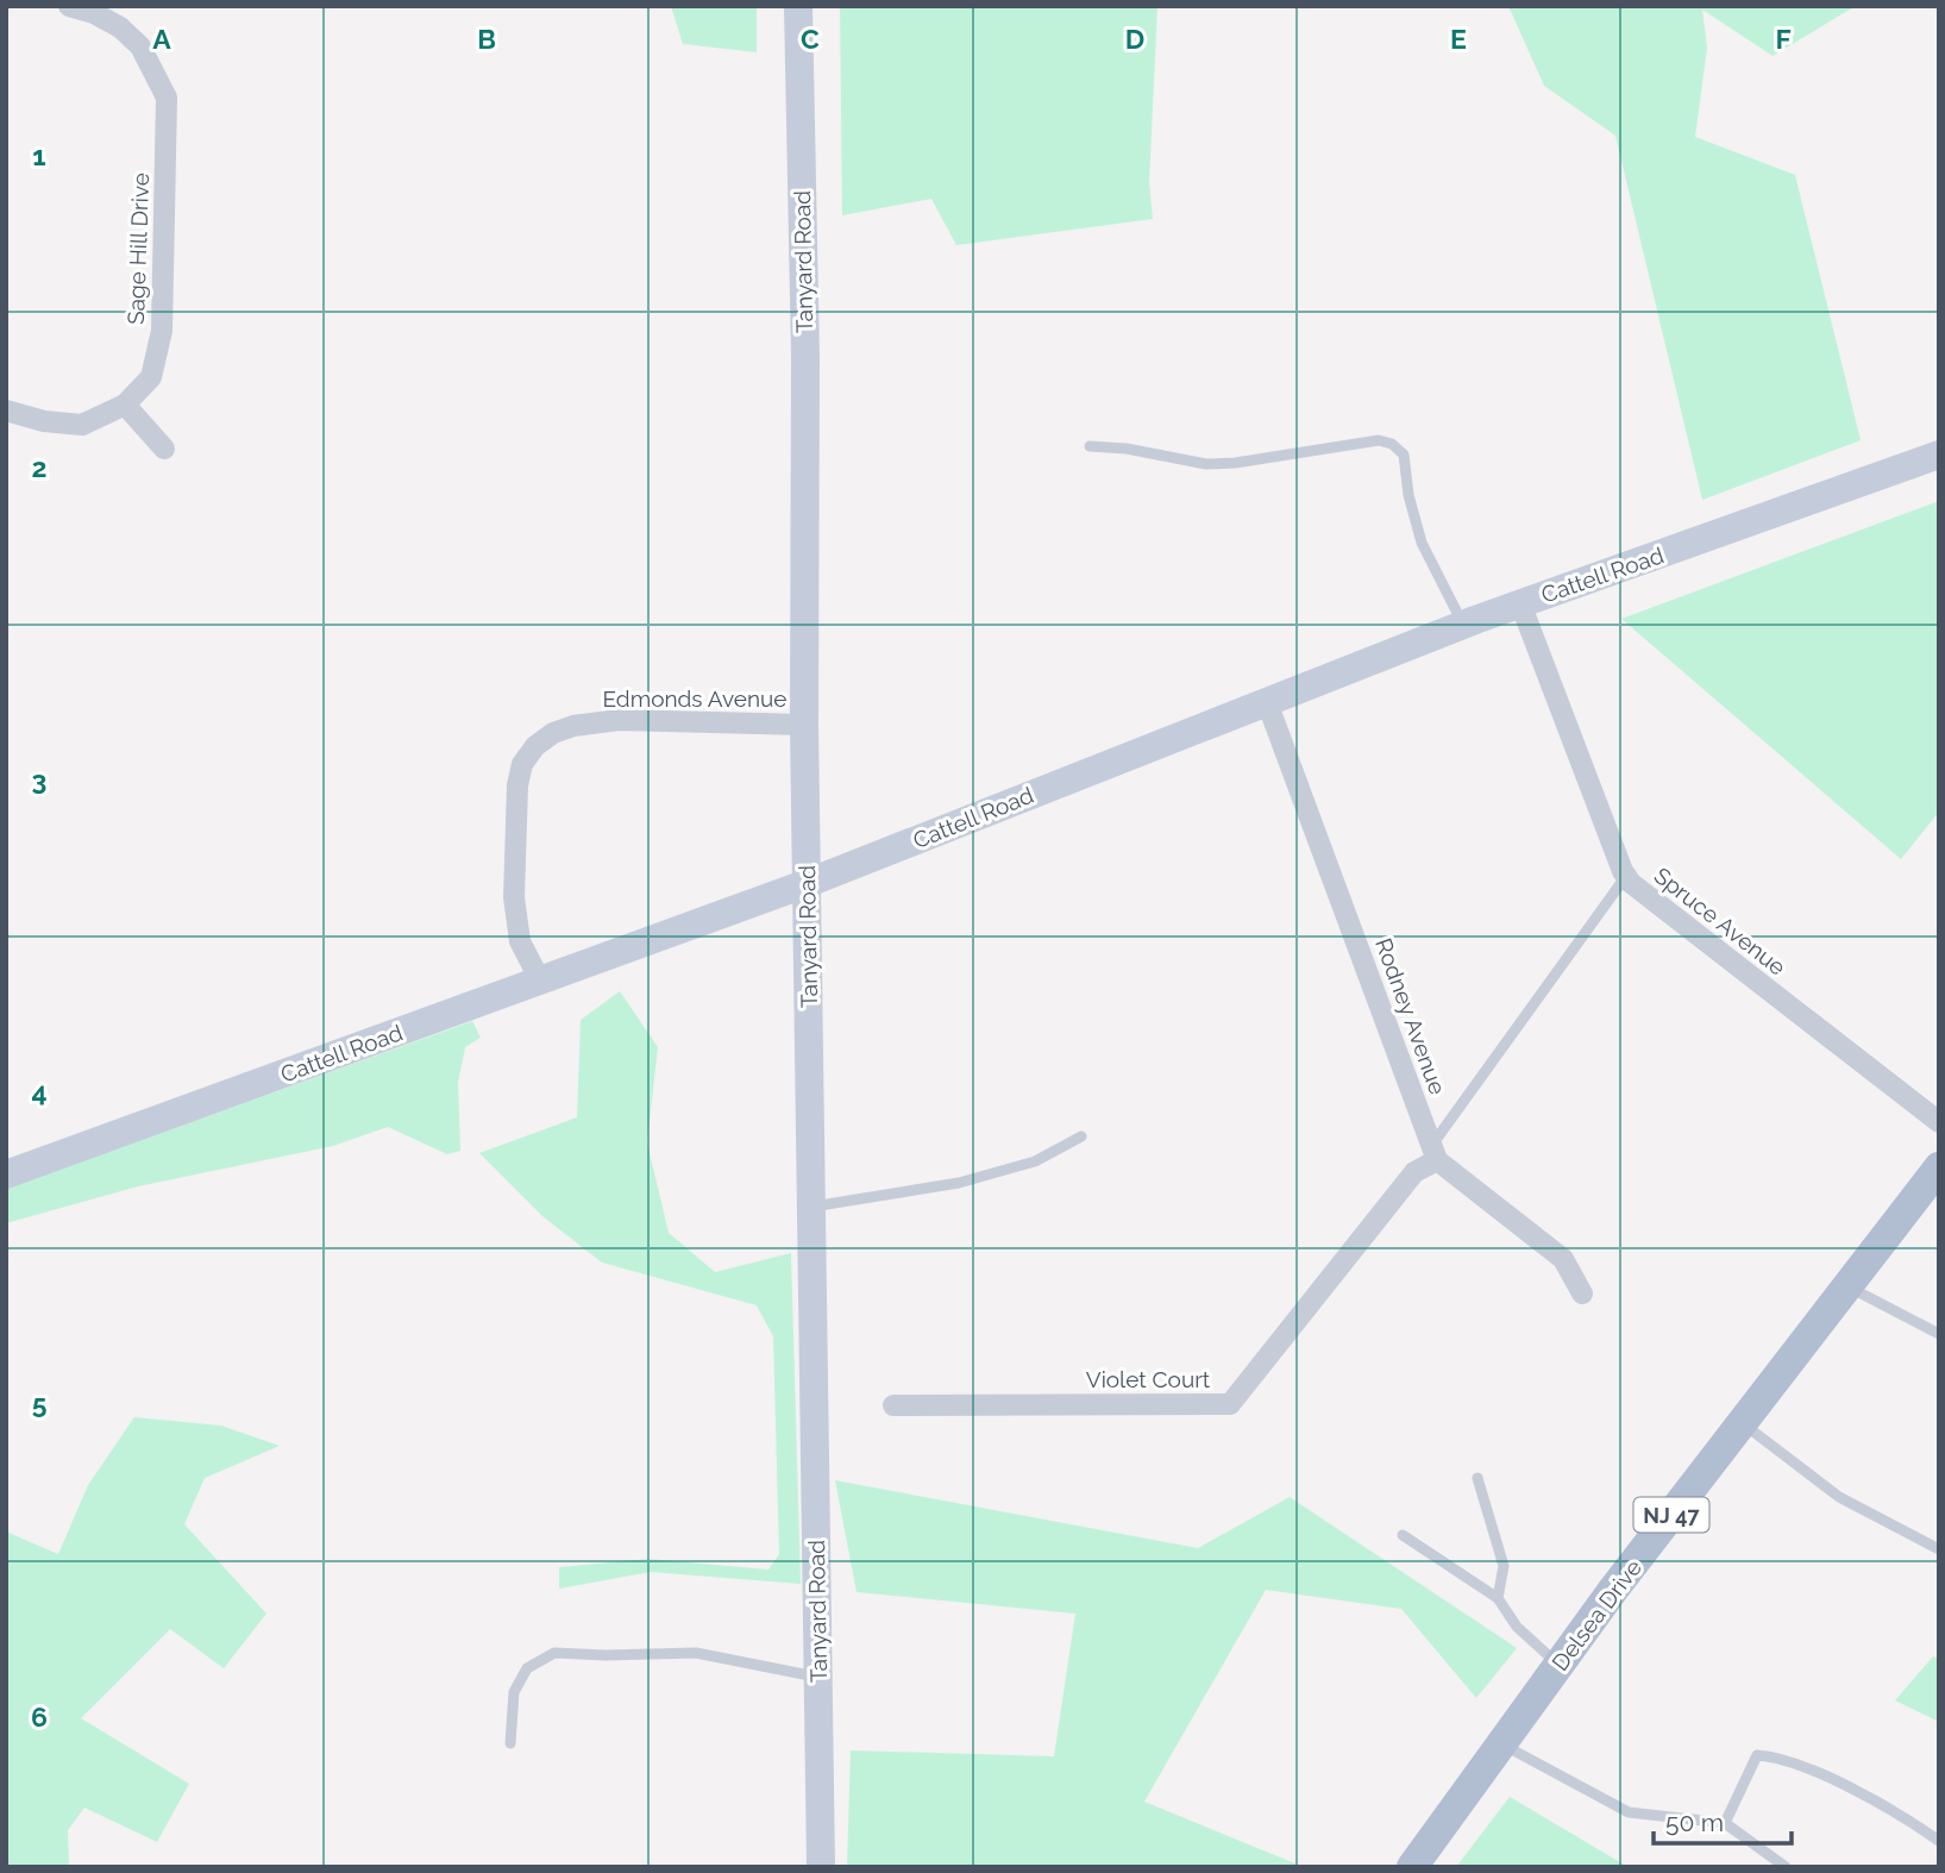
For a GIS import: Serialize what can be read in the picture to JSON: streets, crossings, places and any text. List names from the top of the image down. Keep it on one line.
{"streets":{"main road":["NJ 47","Delsea Drive"],"street":["Sage Hill Drive","Tanyard Road","Cattell Road","Edmonds Avenue","Spruce Avenue","Rodney Avenue","Violet Court"]},"crossings":[["Tanyard Road","Cattell Road"],["Tanyard Road","Edmonds Avenue"],["Cattell Road","Edmonds Avenue"],["Cattell Road","Spruce Avenue"],["Cattell Road","Rodney Avenue"],["Rodney Avenue","Violet Court"]],"scale_bar":"50 m","grid":{"columns":["A","B","C","D","E","F"],"rows":["1","2","3","4","5","6"]}}
